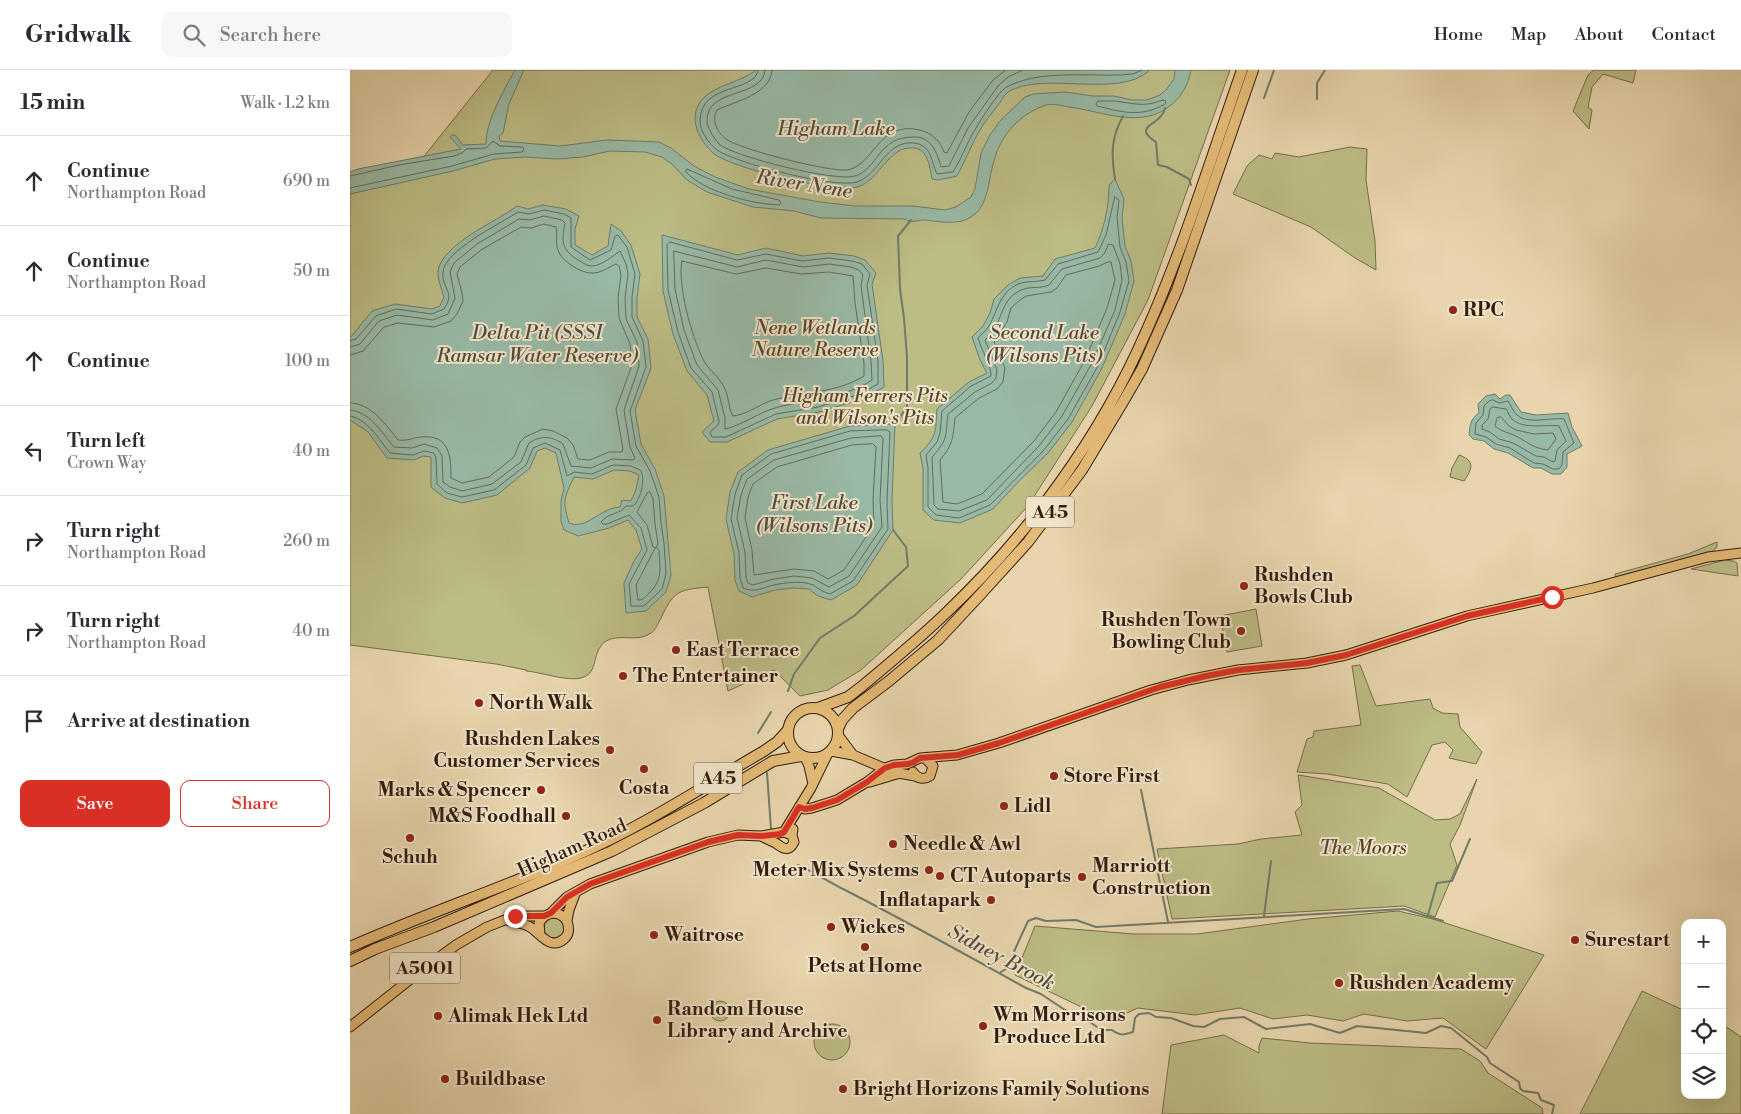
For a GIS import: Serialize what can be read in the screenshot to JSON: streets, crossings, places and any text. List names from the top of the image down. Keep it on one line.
{"streets":{"highway":["A45","Higham Road"],"main road":["A5001"]},"crossings":[["A45","Higham Road"]],"water":["Higham Lake","River Nene","Delta Pit (SSSI Ramsar Water Reserve)","Second Lake (Wilsons Pits)","First Lake (Wilsons Pits)","Sidney Brook"],"parks":["Nene Wetlands Nature Reserve","Higham Ferrers Pits and Wilson's Pits","The Moors"],"places":["RPC","Rushden Bowls Club","Rushden Town Bowling Club","East Terrace","The Entertainer","North Walk","Rushden Lakes Customer Services","Costa","Store First","Marks & Spencer","Lidl","M&S Foodhall","Schuh","Needle & Awl","Meter Mix Systems","CT Autoparts","Marriott Construction","Inflatapark","Wickes","Waitrose","Surestart","Pets at Home","Rushden Academy","Alimak Hek Ltd","Random House Library and Archive","Wm Morrisons Produce Ltd","Buildbase","Bright Horizons Family Solutions"],"page":{"header":"Gridwalk","search":"Search here","nav":["Home","Map","About","Contact"],"heading":["15 min","Walk · 1.2 km"],"list":[["Continue","Northampton Road","690 m"],["Continue","Northampton Road","50 m"],["Continue","100 m"],["Turn left","Crown Way","40 m"],["Turn right","Northampton Road","260 m"],["Turn right","Northampton Road","40 m"],"Arrive at destination"],"buttons":["Save","Share"],"map_buttons":["+","−"]}}
